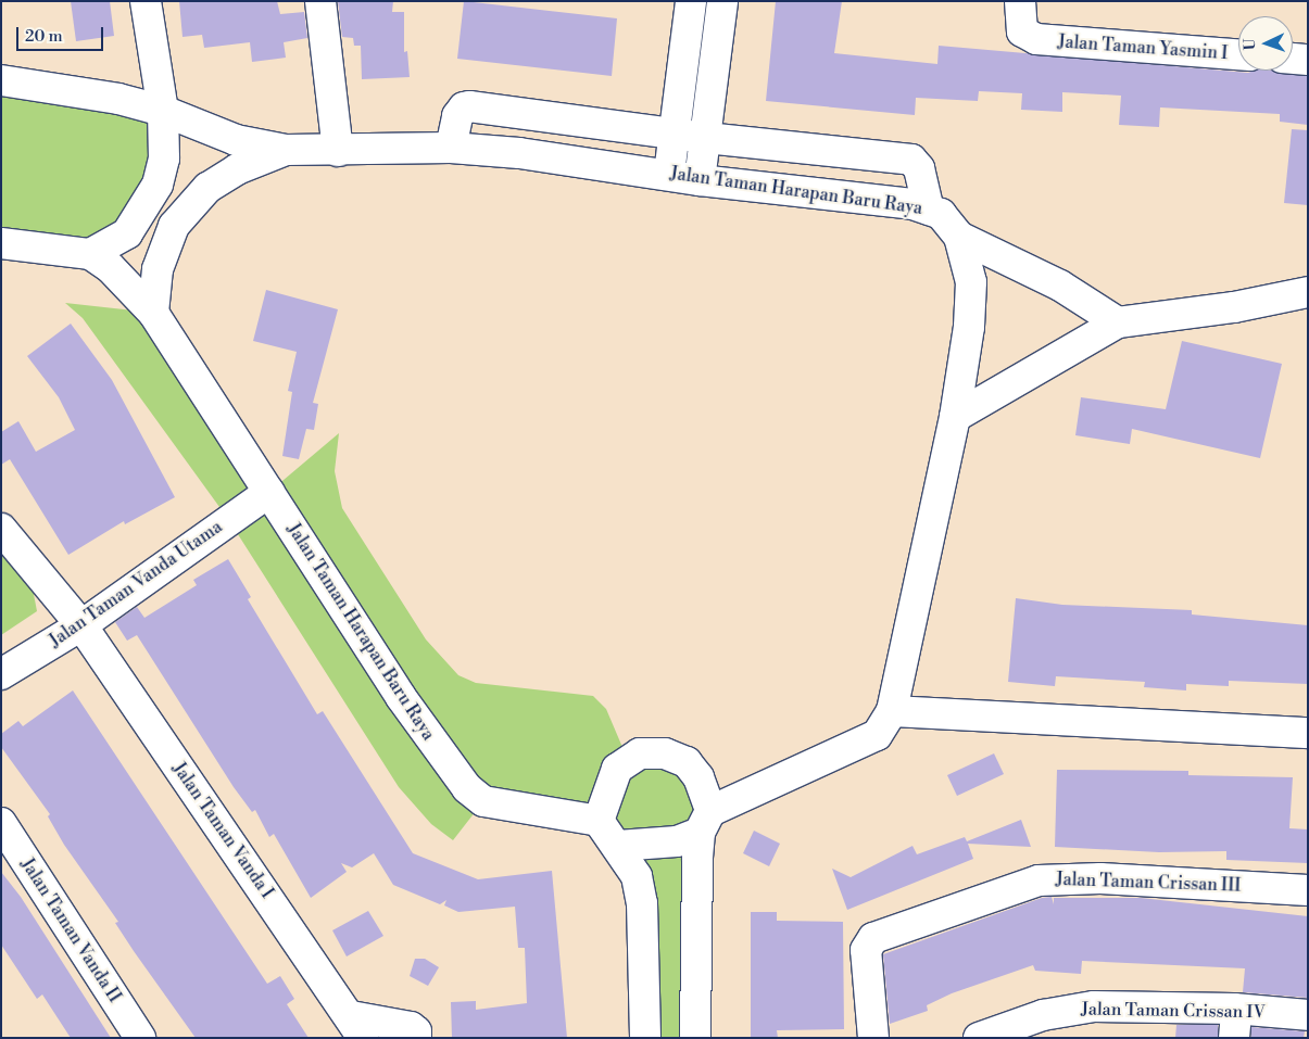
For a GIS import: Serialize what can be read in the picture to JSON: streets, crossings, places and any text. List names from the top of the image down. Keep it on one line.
{"streets":{"street":["Jalan Taman Yasmin I","Jalan Taman Harapan Baru Raya","Jalan Taman Vanda Utama","Jalan Taman Vanda I","Jalan Taman Crissan III","Jalan Taman Vanda II","Jalan Taman Crissan IV"]},"crossings":[["Jalan Taman Harapan Baru Raya","Jalan Taman Vanda Utama"],["Jalan Taman Vanda Utama","Jalan Taman Vanda I"]],"scale_bar":"20 m","north":"left"}
